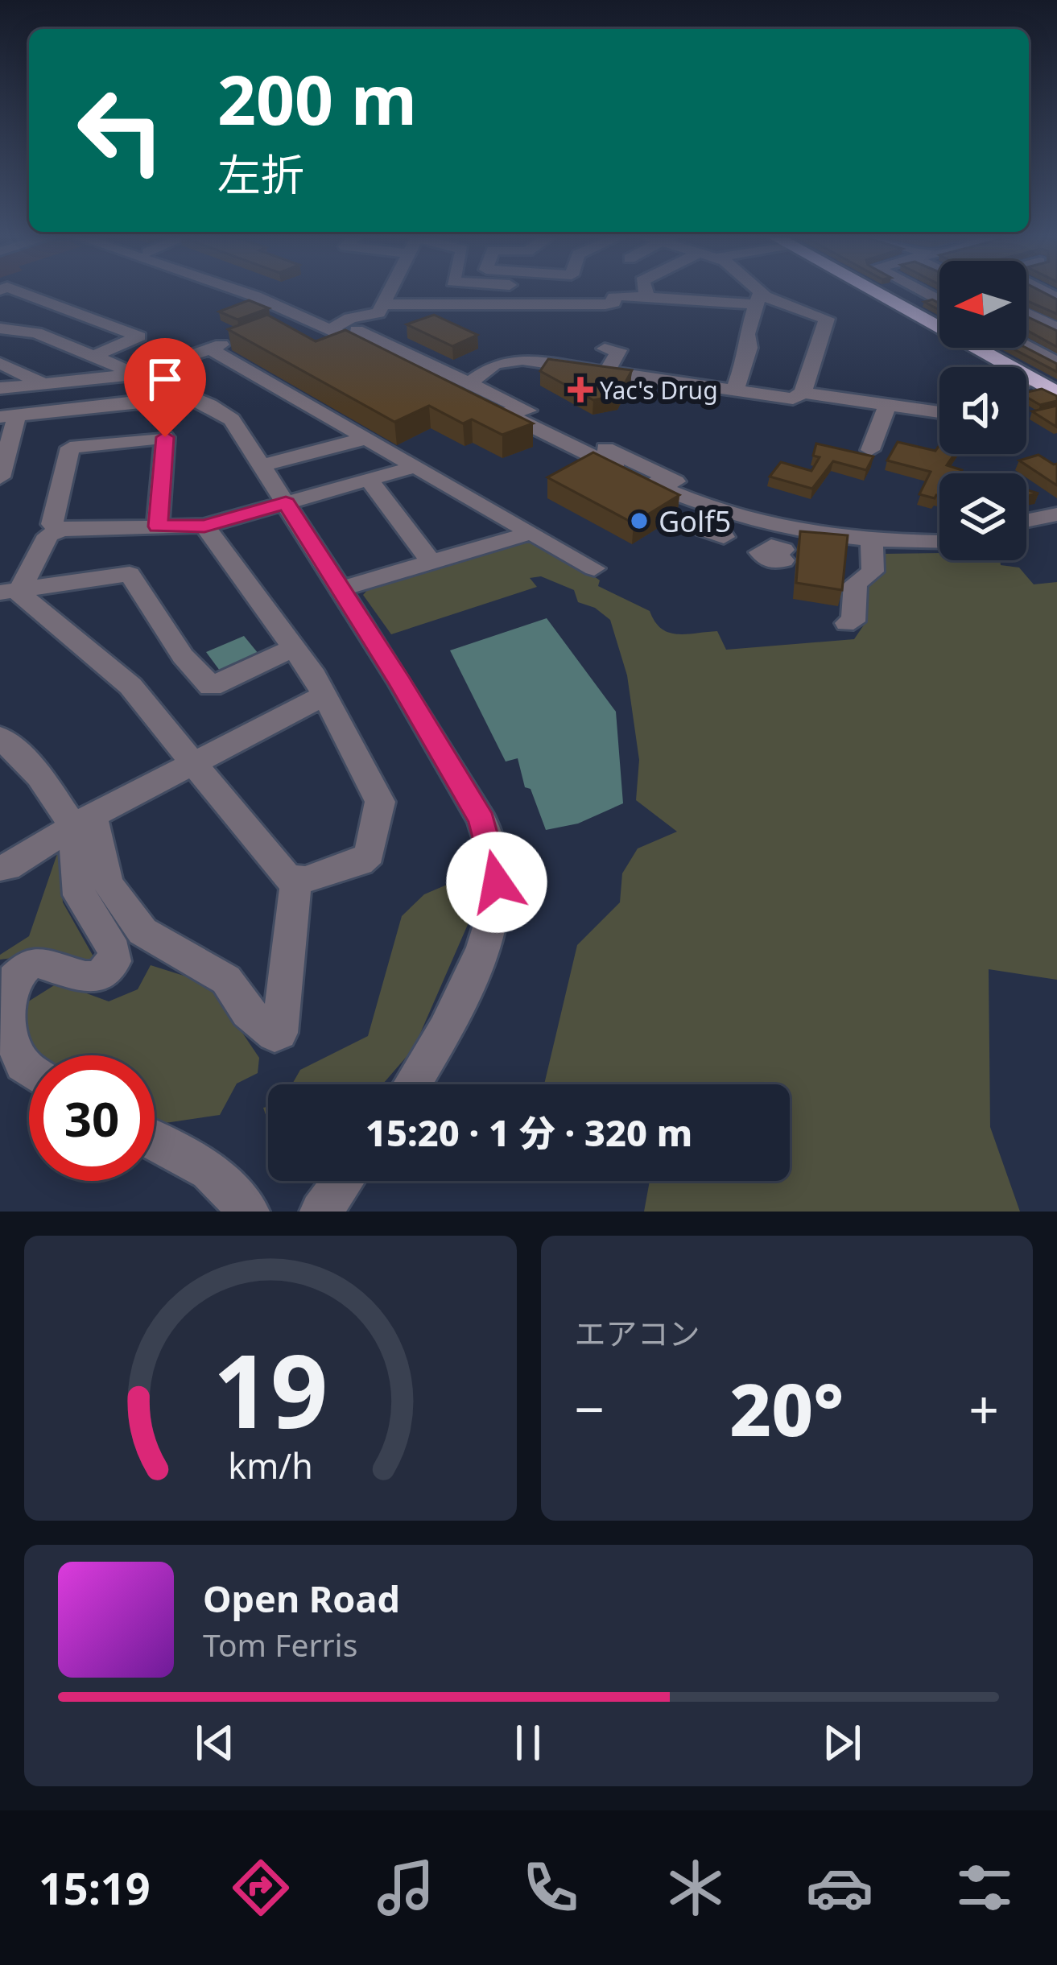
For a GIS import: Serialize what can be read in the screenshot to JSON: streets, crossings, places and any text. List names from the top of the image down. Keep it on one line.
{"places":{"health":["Yac's Drug"],"other":["Golf5"]},"north":"left","page":{"turn":["200 m","左折"],"limit":"30","trip":"15:20 · 1 分 · 320 m","tile":"エアコン","heat":["−","20°","+"],"song":["Open Road","Tom Ferris"],"tabs":"15:19","gauge":["19","km/h"]}}
